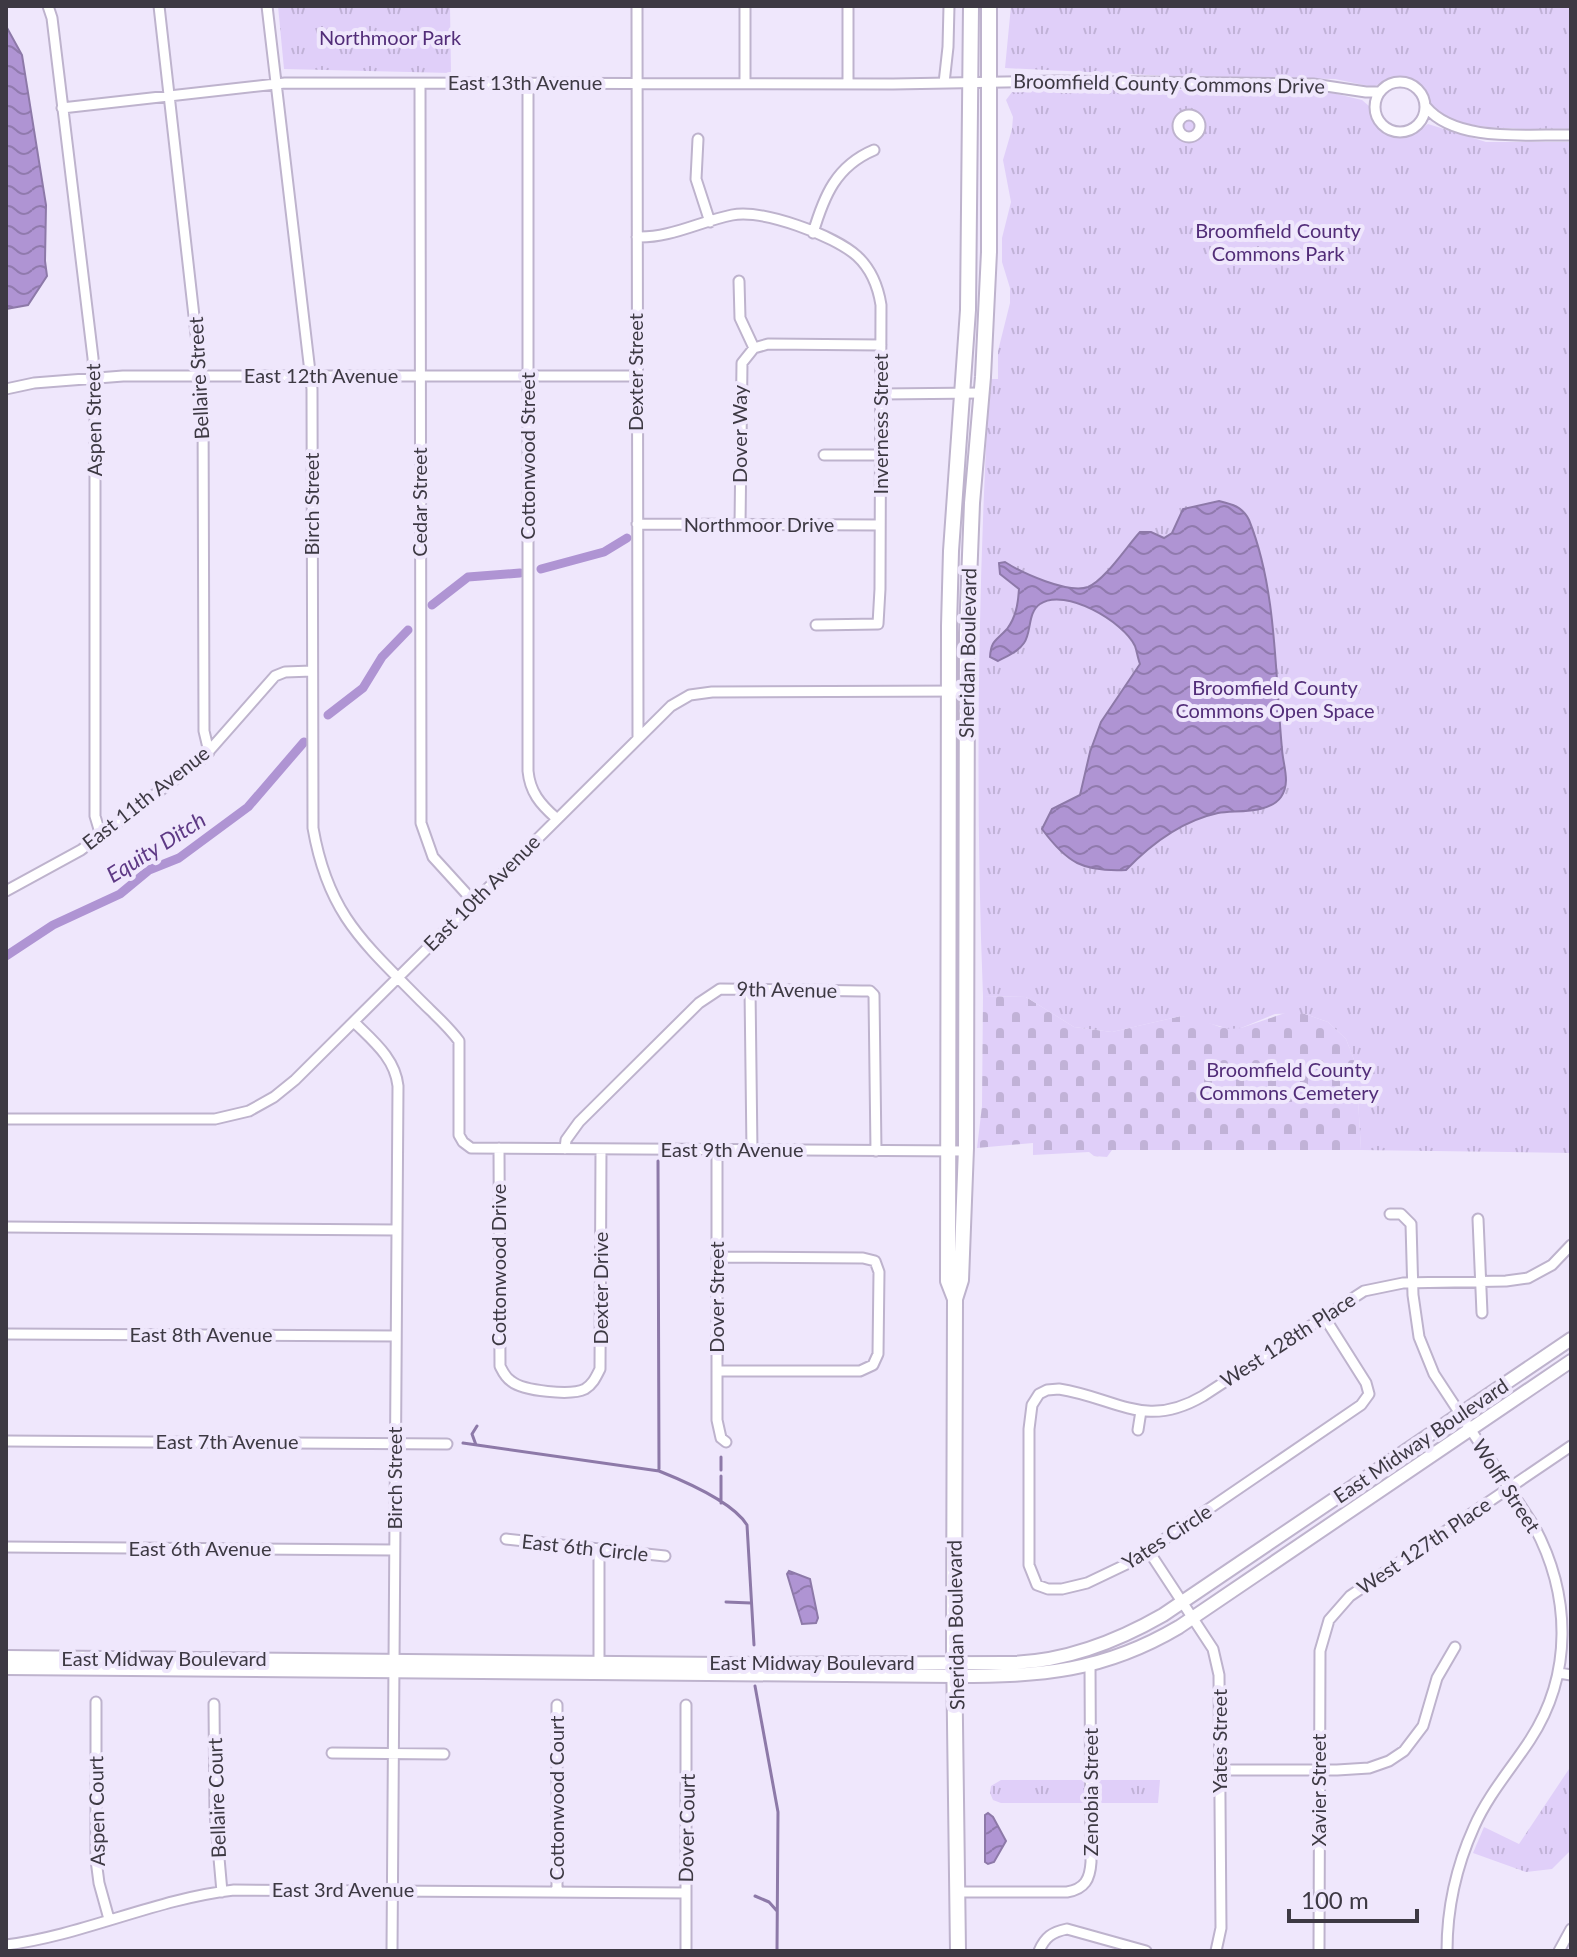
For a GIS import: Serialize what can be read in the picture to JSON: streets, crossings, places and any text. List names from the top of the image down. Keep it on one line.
{"streets":{"main road":["Sheridan Boulevard","East Midway Boulevard"],"street":["East 13th Avenue","Broomfield County Commons Drive","Dexter Street","East 12th Avenue","Bellaire Street","Aspen Street","Inverness Street","Dover Way","Cottonwood Street","Cedar Street","Birch Street","Northmoor Drive","East 11th Avenue","East 10th Avenue","9th Avenue","East 9th Avenue","Cottonwood Drive","Dexter Drive","Dover Street","East 8th Avenue","West 128th Place","East 7th Avenue","Wolff Street","Yates Circle","West 127th Place","East 6th Circle","East 6th Avenue","Yates Street","Xavier Street","Zenobia Street","Bellaire Court","Cottonwood Court","Aspen Court","Dover Court","East 3rd Avenue"]},"crossings":[["East 13th Avenue","Broomfield County Commons Drive"],["East 13th Avenue","Dexter Street"],["East 13th Avenue","Bellaire Street"],["East 13th Avenue","Aspen Street"],["East 13th Avenue","Cottonwood Street"],["East 13th Avenue","Cedar Street"],["East 13th Avenue","Birch Street"],["East 13th Avenue","Sheridan Boulevard"],["Broomfield County Commons Drive","Sheridan Boulevard"],["Dexter Street","East 12th Avenue"],["Dexter Street","Northmoor Drive"],["Dexter Street","East 10th Avenue"],["East 12th Avenue","Bellaire Street"],["East 12th Avenue","Aspen Street"],["East 12th Avenue","Cottonwood Street"],["East 12th Avenue","Cedar Street"],["East 12th Avenue","Birch Street"],["Bellaire Street","East 11th Avenue"],["Aspen Street","East 11th Avenue"],["Inverness Street","Northmoor Drive"],["Dover Way","Northmoor Drive"],["Cottonwood Street","East 10th Avenue"],["Cedar Street","East 10th Avenue"],["Birch Street","East 11th Avenue"],["Birch Street","East 10th Avenue"],["Birch Street","East 9th Avenue"],["Birch Street","Cottonwood Drive"],["Birch Street","East 8th Avenue"],["Birch Street","East Midway Boulevard"],["Birch Street","East 7th Avenue"],["Birch Street","East 6th Avenue"],["Birch Street","East 3rd Avenue"],["Sheridan Boulevard","East 10th Avenue"],["Sheridan Boulevard","East 9th Avenue"],["Sheridan Boulevard","East Midway Boulevard"],["Sheridan Boulevard","Zenobia Street"],["9th Avenue","East 9th Avenue"],["East 9th Avenue","Cottonwood Drive"],["East 9th Avenue","Dexter Drive"],["East 9th Avenue","Dover Street"],["Cottonwood Drive","Dexter Drive"],["West 128th Place","Wolff Street"],["West 128th Place","Yates Circle"],["East Midway Boulevard","Wolff Street"],["East Midway Boulevard","Yates Street"],["East Midway Boulevard","Zenobia Street"],["Wolff Street","West 127th Place"],["Yates Circle","Yates Street"],["West 127th Place","Xavier Street"],["Bellaire Court","East 3rd Avenue"],["Cottonwood Court","East 3rd Avenue"],["Aspen Court","East 3rd Avenue"],["Dover Court","East 3rd Avenue"]],"water":["Equity Ditch"],"parks":["Northmoor Park","Broomfield County Commons Park","Broomfield County Commons Open Space","Broomfield County Commons Cemetery"],"scale_bar":"100 m"}
